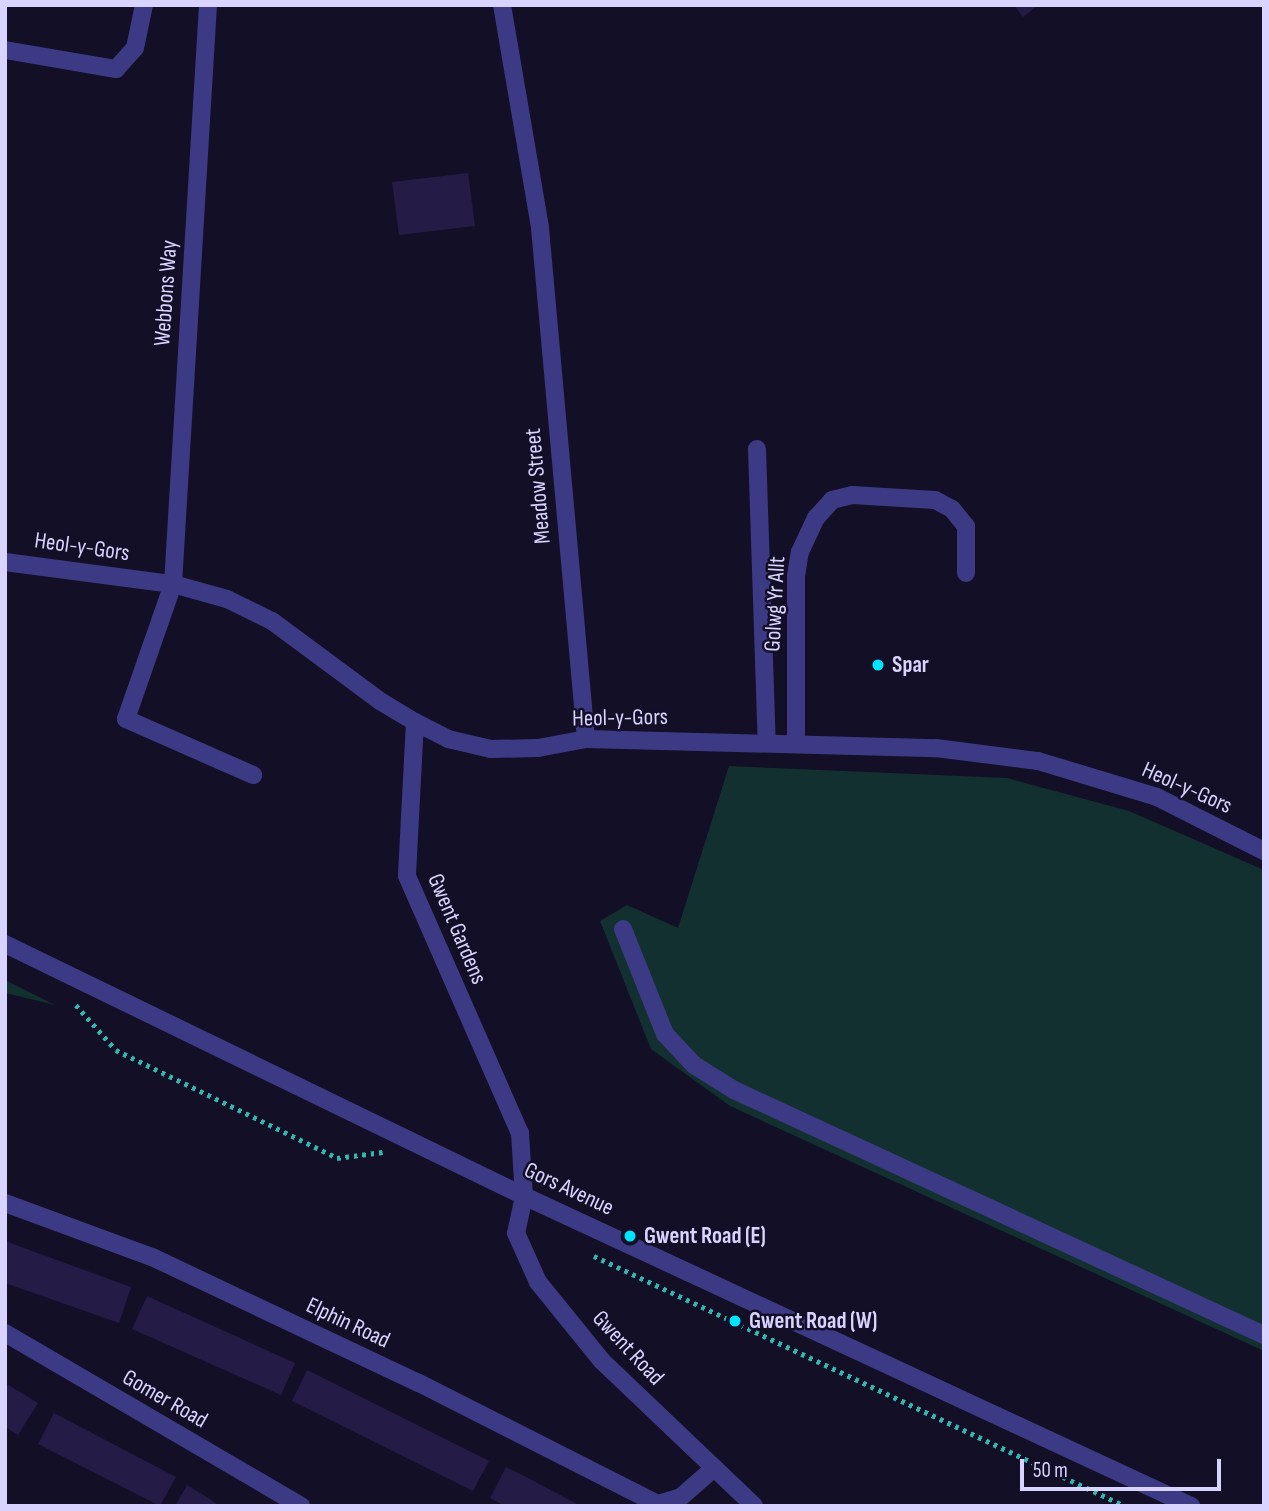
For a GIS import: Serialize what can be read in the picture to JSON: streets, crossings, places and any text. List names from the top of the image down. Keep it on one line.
{"streets":{"street":["Webbons Way","Meadow Street","Heol-y-Gors","Golwg Yr Allt","Gwent Gardens","Gors Avenue","Elphin Road","Gwent Road","Gomer Road"]},"crossings":[["Webbons Way","Heol-y-Gors"],["Meadow Street","Heol-y-Gors"],["Heol-y-Gors","Golwg Yr Allt"],["Heol-y-Gors","Gwent Gardens"],["Gwent Gardens","Gors Avenue"],["Gwent Gardens","Gwent Road"],["Gors Avenue","Gwent Road"]],"places":["Spar","Gwent Road (E)","Gwent Road (W)"],"scale_bar":"50 m"}
